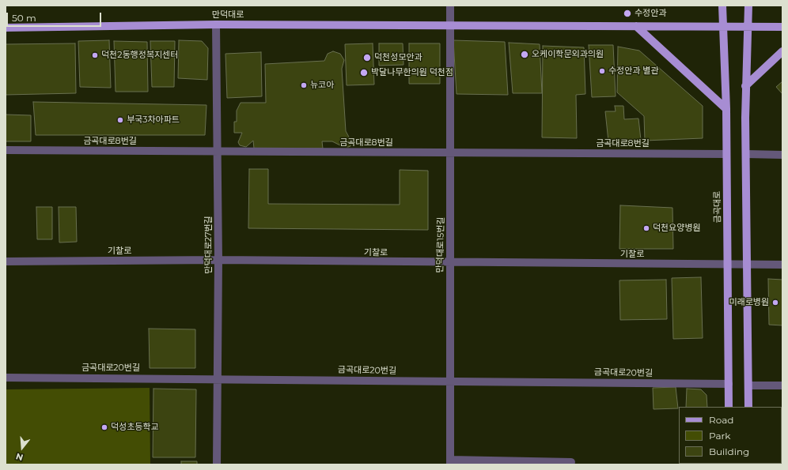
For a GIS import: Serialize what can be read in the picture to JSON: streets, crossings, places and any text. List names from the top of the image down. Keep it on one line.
{"streets":{"main road":["만덕대로","금곡대로"],"street":["금곡대로8번길","만덕대로27번길","만덕대로15번길","기찰로","금곡대로20번길"]},"crossings":[["만덕대로","금곡대로"],["만덕대로","만덕대로27번길"],["만덕대로","만덕대로15번길"],["금곡대로8번길","금곡대로"],["금곡대로8번길","만덕대로27번길"],["금곡대로8번길","만덕대로15번길"],["금곡대로","기찰로"],["금곡대로","금곡대로20번길"],["만덕대로27번길","기찰로"],["만덕대로27번길","금곡대로20번길"],["만덕대로15번길","기찰로"],["만덕대로15번길","금곡대로20번길"]],"places":["수정안과","오케이학문외과의원","덕천2동행정복지센터","덕천성모안과","수정안과 별관","박달나무한의원 덕천점","뉴코아","부국3차아파트","덕천요양병원","미래로병원","덕성초등학교"],"legend":["Road","Park","Building"],"scale_bar":"50 m","north":"bottom"}
